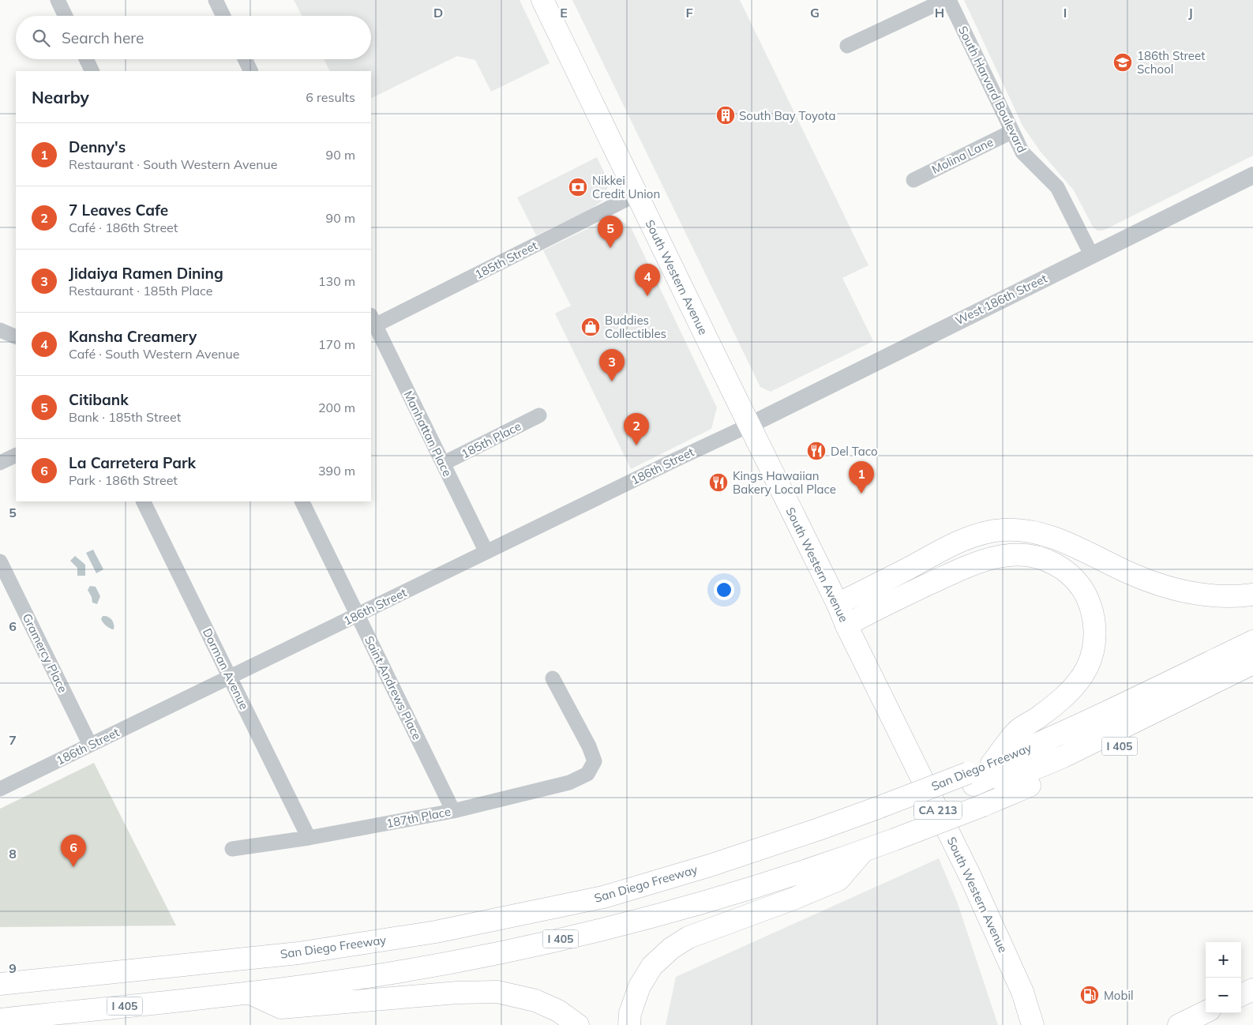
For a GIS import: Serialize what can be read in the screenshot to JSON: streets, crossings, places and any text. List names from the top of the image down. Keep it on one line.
{"streets":{"main road":["South Western Avenue","I 405","San Diego Freeway","CA 213"],"street":["South Harvard Boulevard","Molina Lane","185th Street","West 186th Street","Manhattan Place","185th Place","186th Street","Gramercy Place","Dorman Avenue","Saint Andrews Place","187th Place"]},"crossings":[["South Harvard Boulevard","Molina Lane"],["South Harvard Boulevard","West 186th Street"],["185th Street","South Western Avenue"],["185th Street","Manhattan Place"],["South Western Avenue","West 186th Street"],["South Western Avenue","186th Street"],["West 186th Street","186th Street"],["Manhattan Place","185th Place"],["Manhattan Place","186th Street"],["186th Street","Gramercy Place"],["186th Street","Dorman Avenue"],["186th Street","Saint Andrews Place"],["Dorman Avenue","187th Place"],["Saint Andrews Place","187th Place"]],"places":{"school or university":["186th Street School"],"building":["South Bay Toyota"],"bank":["Nikkei Credit Union"],"shop":["Buddies Collectibles"],"restaurant":["Del Taco","Kings Hawaiian Bakery Local Place"],"fuel station":["Mobil"]},"page":{"search":"Search here","heading":["Nearby","6 results"],"list":[{"mark":"1","name":"Denny's","note":"Restaurant · South Western Avenue","value":"90 m"},{"mark":"2","name":"7 Leaves Cafe","note":"Café · 186th Street","value":"90 m"},{"mark":"3","name":"Jidaiya Ramen Dining","note":"Restaurant · 185th Place","value":"130 m"},{"mark":"4","name":"Kansha Creamery","note":"Café · South Western Avenue","value":"170 m"},{"mark":"5","name":"Citibank","note":"Bank · 185th Street","value":"200 m"},{"mark":"6","name":"La Carretera Park","note":"Park · 186th Street","value":"390 m"}],"pins":["5","4","3","2","1","6"],"map_buttons":["+","−"]},"grid":{"columns":["D","E","F","G","H","I","J"],"rows":["5","6","7","8","9"]}}
